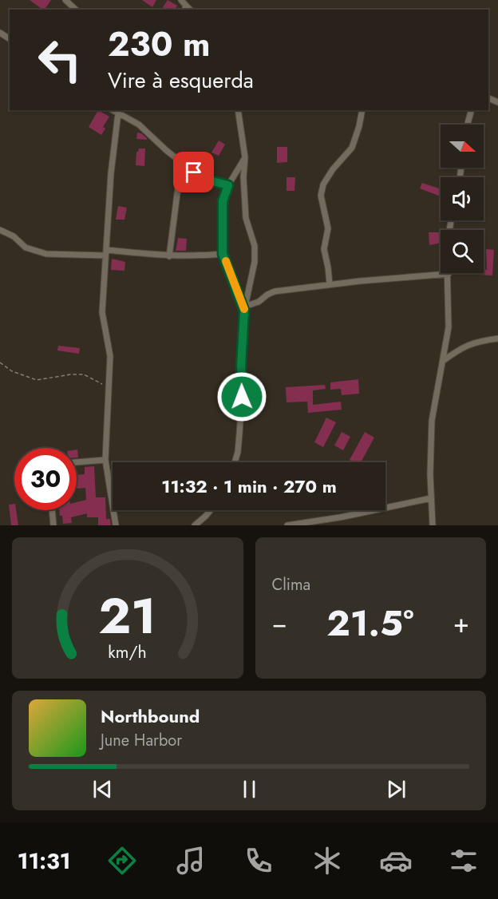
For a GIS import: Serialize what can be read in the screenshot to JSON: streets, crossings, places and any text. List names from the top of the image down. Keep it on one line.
{"north":"right","page":{"turn":["230 m","Vire à esquerda"],"limit":"30","trip":"11:32 · 1 min · 270 m","tile":"Clima","heat":["−","21.5°","+"],"song":["Northbound","June Harbor"],"tabs":"11:31","gauge":["21","km/h"]}}
